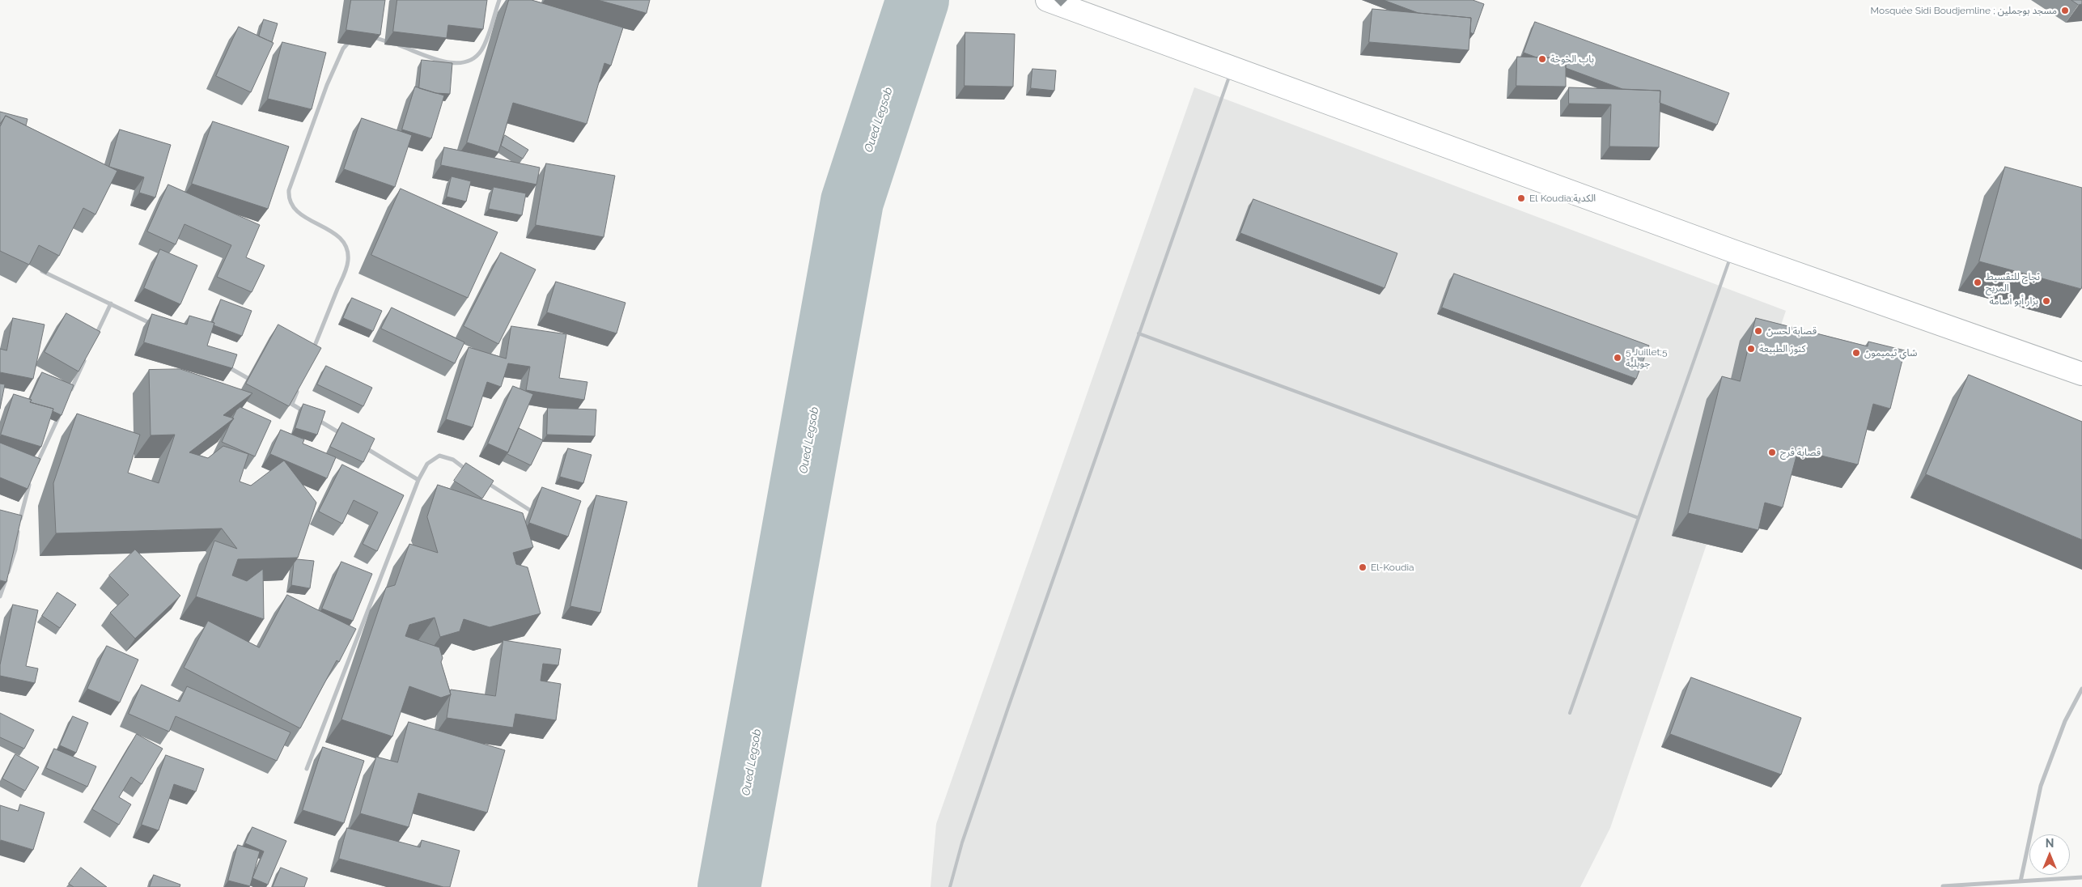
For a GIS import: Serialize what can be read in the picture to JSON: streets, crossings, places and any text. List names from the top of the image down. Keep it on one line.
{"water":["Oued Legsob"],"places":["Mosquée Sidi Boudjemline ; مسجد بوجملين","باب الخوخة","El Koudia;الكدية","نجاح للتقسيط المريح","بزار أبو أسامة","قصابة لحسن","كنوز الطبيعة","شاي تيميمون","5 Juillet;5 جويلية","قصابة فرح","El-Koudia"],"north":"top"}
